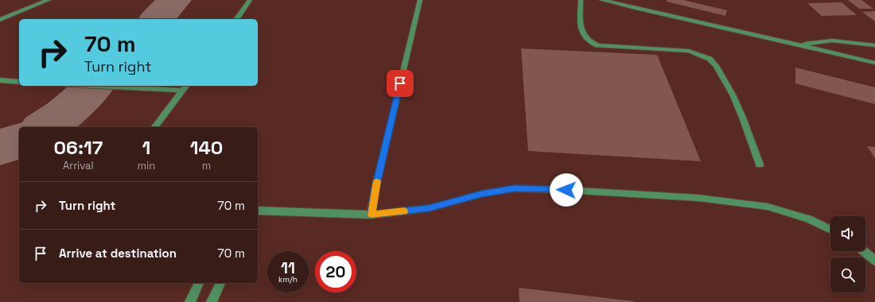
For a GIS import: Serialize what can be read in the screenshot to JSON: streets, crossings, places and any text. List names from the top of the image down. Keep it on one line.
{"page":{"turn":["70 m","Turn right"],"eta":["06:17","Arrival","1","min","140","m"],"list":[{"name":"Turn right","value":"70 m"},{"name":"Arrive at destination","value":"70 m"}],"speed":"11 km/h","limit":"20"}}
